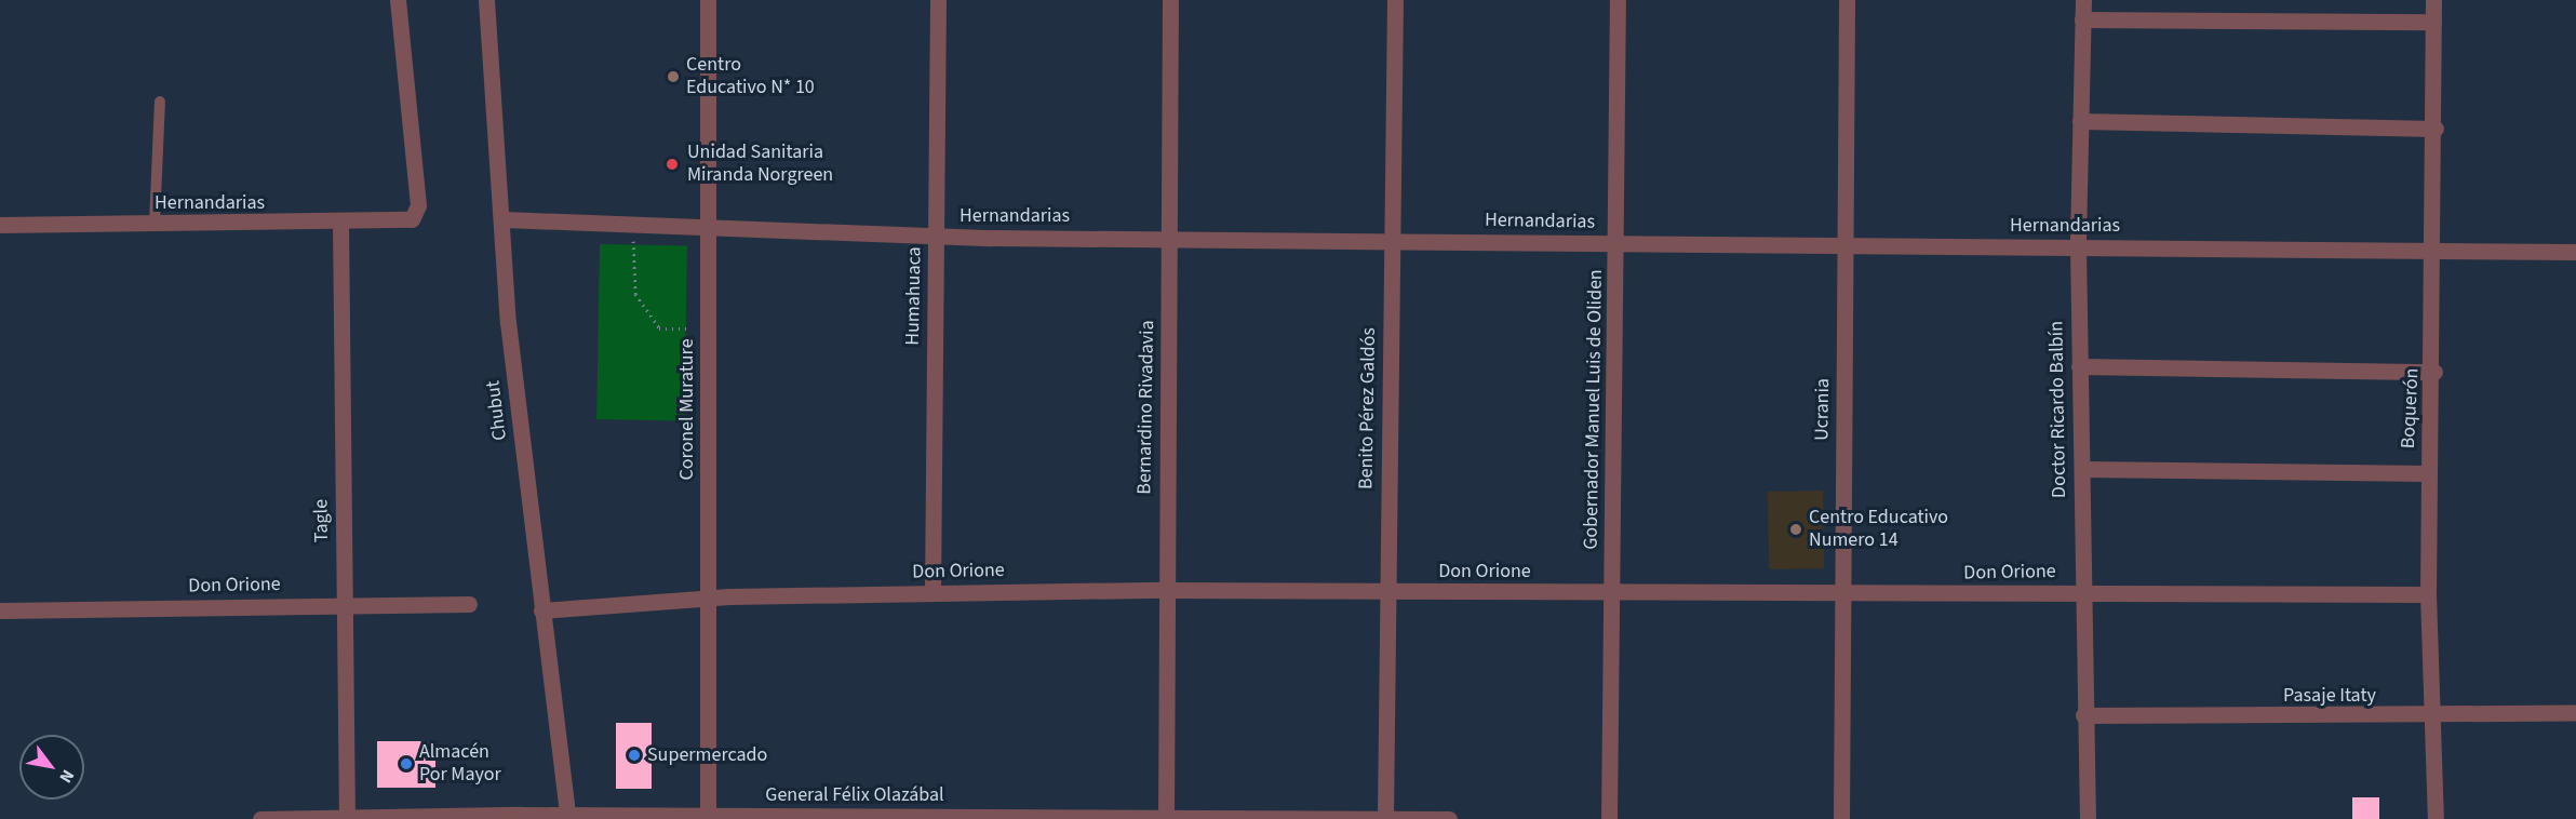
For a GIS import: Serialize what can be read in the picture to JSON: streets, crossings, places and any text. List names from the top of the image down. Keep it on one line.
{"streets":{"street":["Hernandarias","Humahuaca","Bernardino Rivadavia","Benito Pérez Galdós","Boquerón","Coronel Murature","Gobernador Manuel Luis de Oliden","Ucrania","Doctor Ricardo Balbín","Chubut","Tagle","Don Orione","Pasaje Itaty","General Félix Olazábal"]},"crossings":[["Hernandarias","Humahuaca"],["Hernandarias","Bernardino Rivadavia"],["Hernandarias","Benito Pérez Galdós"],["Hernandarias","Boquerón"],["Hernandarias","Coronel Murature"],["Hernandarias","Gobernador Manuel Luis de Oliden"],["Hernandarias","Ucrania"],["Hernandarias","Doctor Ricardo Balbín"],["Hernandarias","Chubut"],["Hernandarias","Tagle"],["Humahuaca","Don Orione"],["Bernardino Rivadavia","Don Orione"],["Bernardino Rivadavia","General Félix Olazábal"],["Benito Pérez Galdós","Don Orione"],["Benito Pérez Galdós","General Félix Olazábal"],["Boquerón","Don Orione"],["Boquerón","Pasaje Itaty"],["Coronel Murature","Don Orione"],["Coronel Murature","General Félix Olazábal"],["Gobernador Manuel Luis de Oliden","Don Orione"],["Ucrania","Don Orione"],["Doctor Ricardo Balbín","Don Orione"],["Doctor Ricardo Balbín","Pasaje Itaty"],["Chubut","Don Orione"],["Chubut","General Félix Olazábal"],["Tagle","Don Orione"],["Tagle","General Félix Olazábal"]],"places":["Centro Educativo N* 10","Unidad Sanitaria Miranda Norgreen","Centro Educativo Numero 14","Supermercado","Almacén Por Mayor"],"north":"bottom right"}
